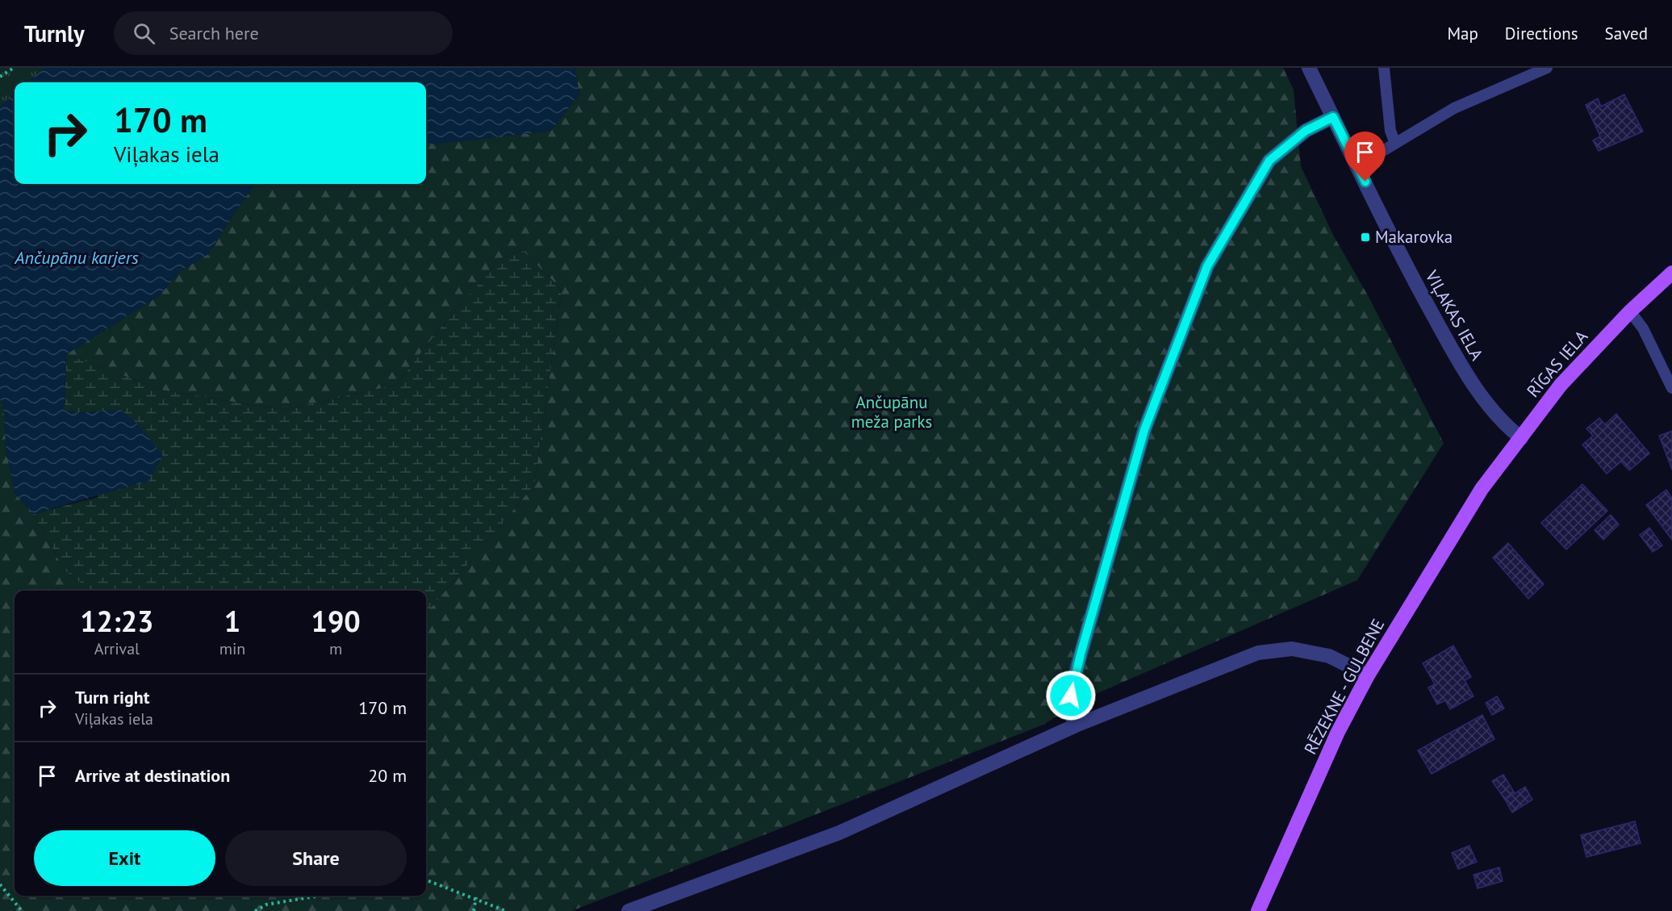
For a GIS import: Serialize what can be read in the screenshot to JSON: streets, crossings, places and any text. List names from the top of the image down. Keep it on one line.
{"streets":{"main road":["RĪGAS IELA","RĒZEKNE - GULBENE"],"street":["VIĻAKAS IELA"]},"crossings":[["VIĻAKAS IELA","RĪGAS IELA"],["RĪGAS IELA","RĒZEKNE - GULBENE"]],"water":["Ančupānu karjers"],"parks":["Ančupānu meža parks"],"places":{"transit":["Makarovka"]},"page":{"header":"Turnly","search":"Search here","nav":["Map","Directions","Saved"],"turn":["170 m","Viļakas iela"],"eta":["12:23","Arrival","1","min","190","m"],"list":[{"name":"Turn right","note":"Viļakas iela","value":"170 m"},{"name":"Arrive at destination","value":"20 m"}],"buttons":["Exit","Share"]}}
